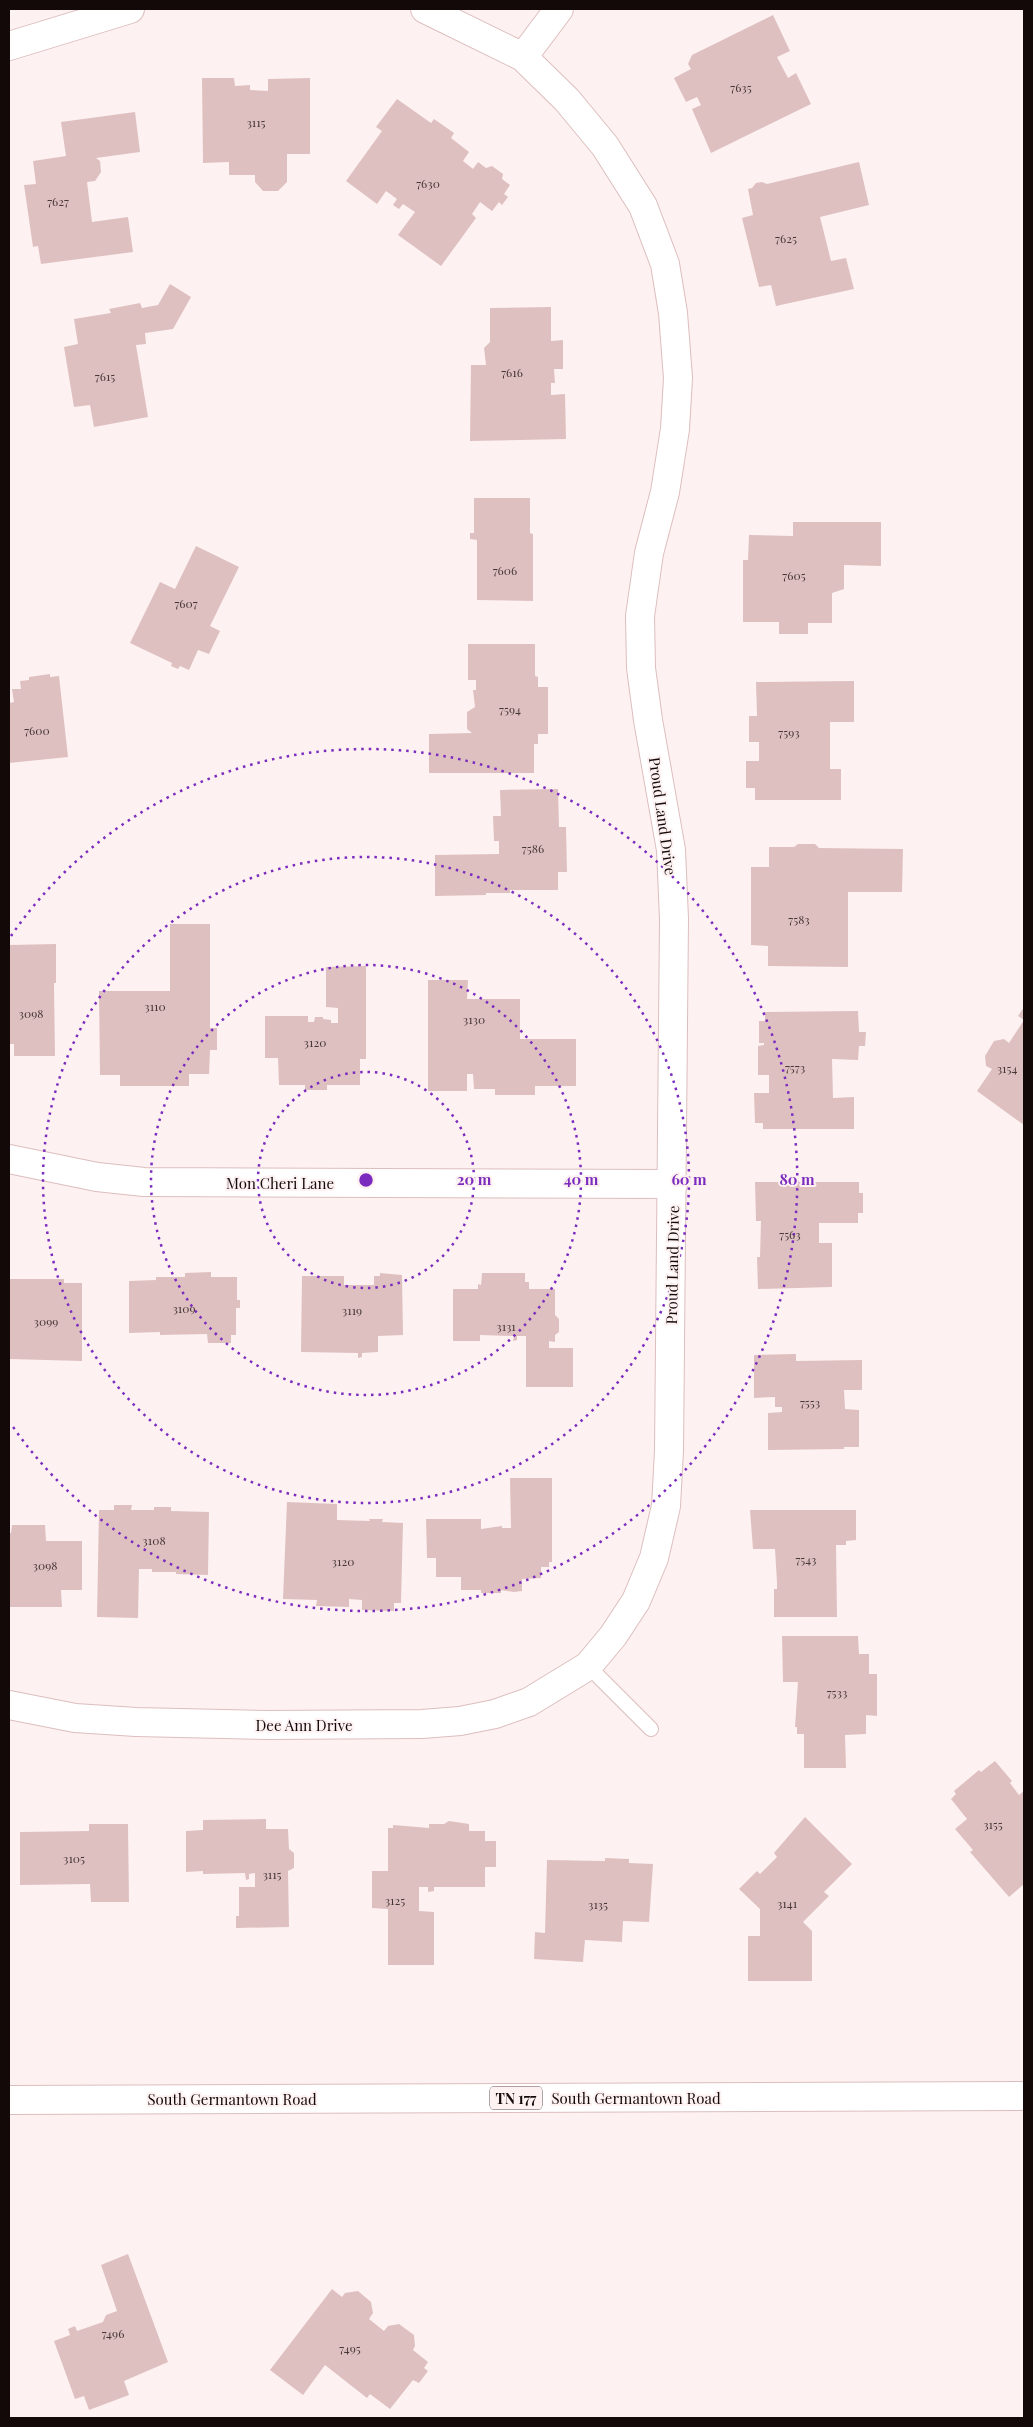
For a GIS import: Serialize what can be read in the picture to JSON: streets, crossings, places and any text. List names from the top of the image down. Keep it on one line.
{"streets":{"street":["Proud Land Drive","Mon Cheri Lane","Dee Ann Drive","TN 177","South Germantown Road"]},"crossings":[["Proud Land Drive","Mon Cheri Lane"],["Proud Land Drive","Dee Ann Drive"]],"house_numbers":["7635","3115","7630","7627","7625","7616","7615","7606","7605","7607","7594","7600","7593","7586","7583","3110","3098","3130","3120","7573","3154","7563","3109","3119","3099","3131","7553","3108","7543","3120","3098","7533","3155","3105","3115","3125","3141","3135","7496","7495"],"rings":["20 m","40 m","60 m","80 m"]}
